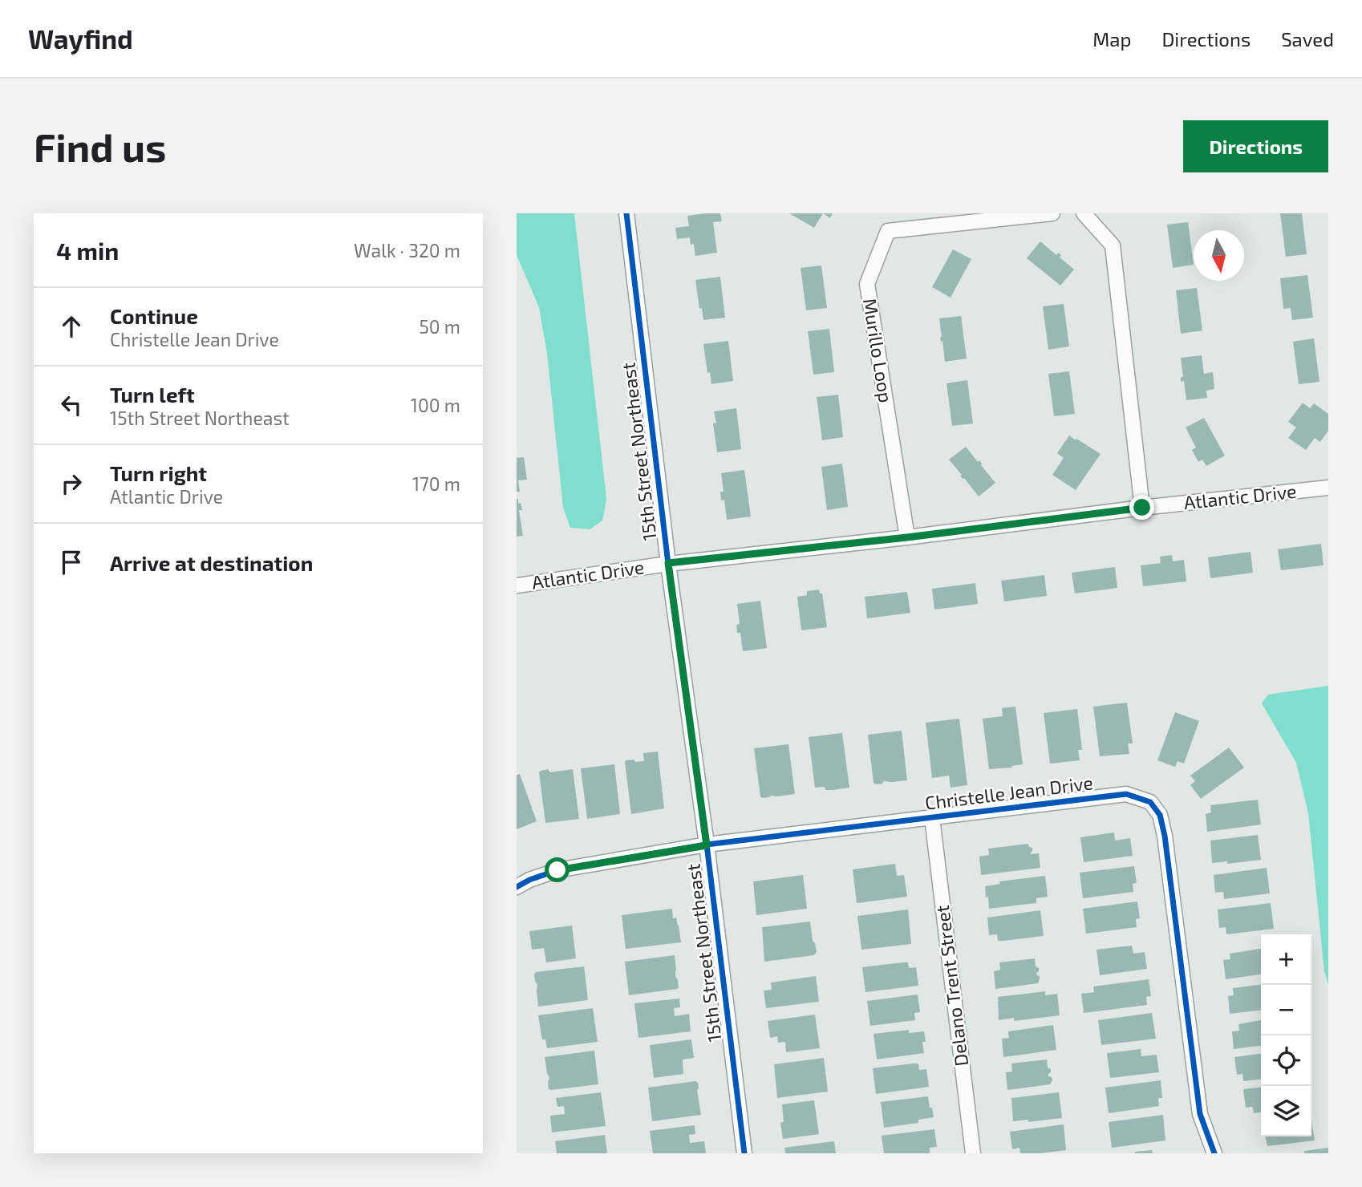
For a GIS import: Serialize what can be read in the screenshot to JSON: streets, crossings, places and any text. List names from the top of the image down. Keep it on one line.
{"streets":{"street":["Murillo Loop","15th Street Northeast","Atlantic Drive","Christelle Jean Drive","Delano Trent Street"]},"crossings":[["Murillo Loop","Atlantic Drive"],["15th Street Northeast","Atlantic Drive"],["15th Street Northeast","Christelle Jean Drive"],["Christelle Jean Drive","Delano Trent Street"]],"north":"bottom","page":{"header":"Wayfind","nav":["Map","Directions","Saved"],"buttons":"Directions","title":"Find us","heading":["4 min","Walk · 320 m"],"list":[["Continue","Christelle Jean Drive","50 m"],["Turn left","15th Street Northeast","100 m"],["Turn right","Atlantic Drive","170 m"],"Arrive at destination"],"map_buttons":["+","−"]}}
